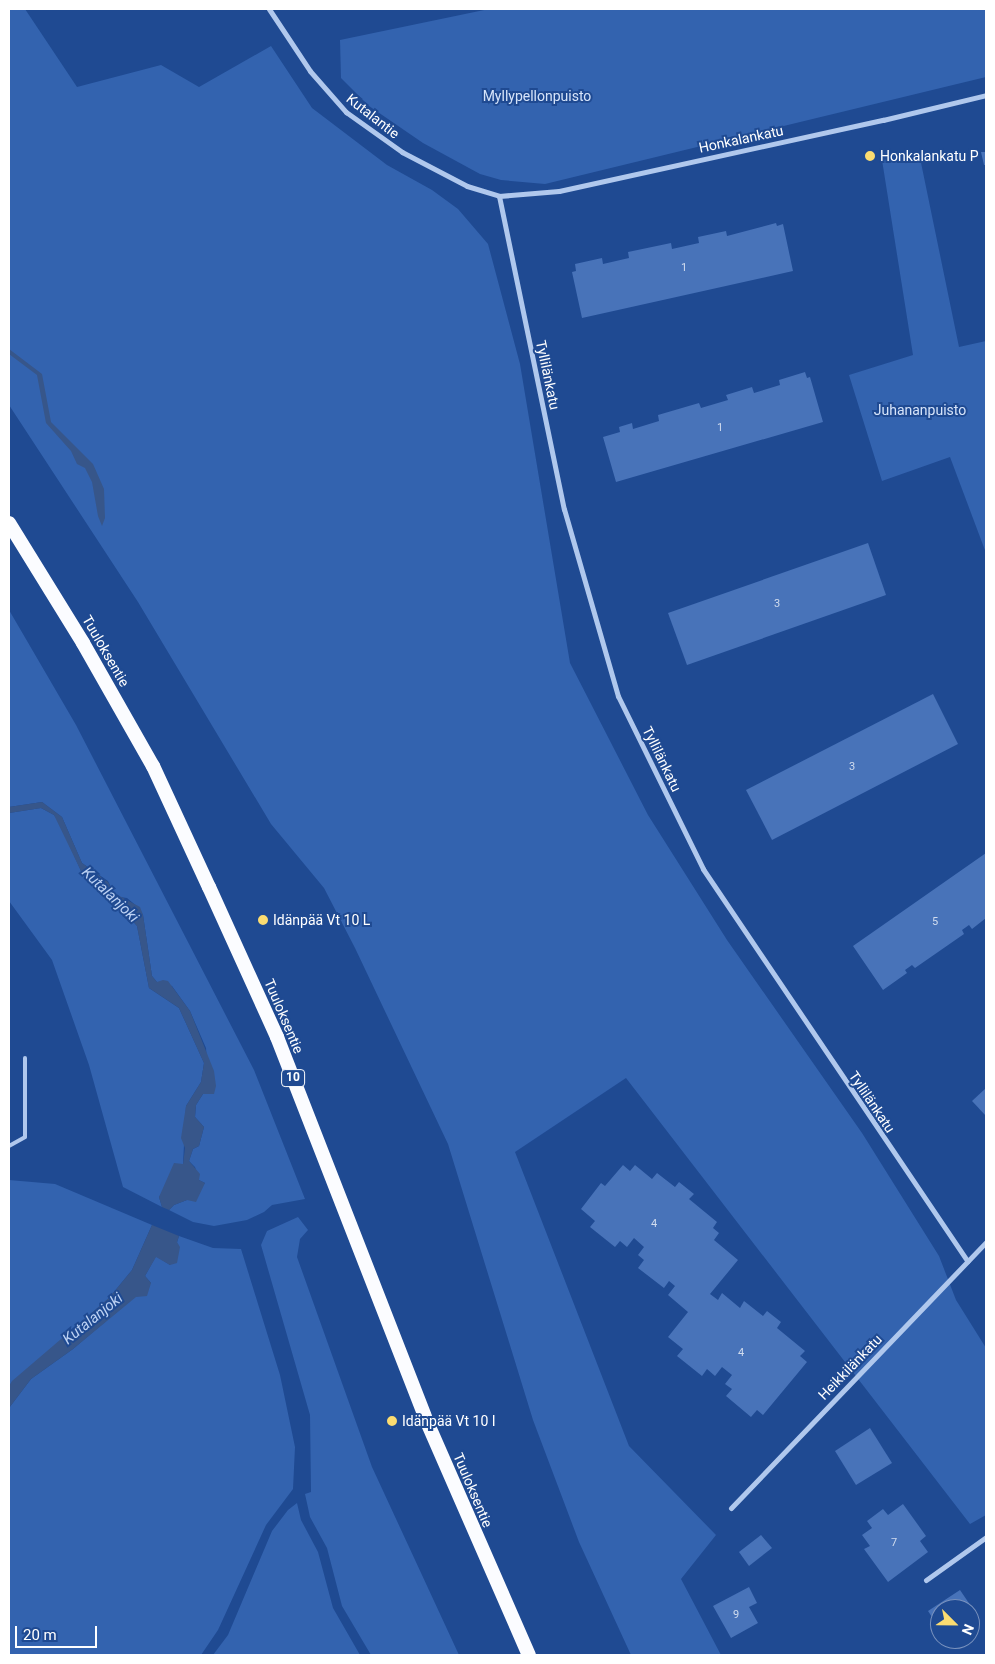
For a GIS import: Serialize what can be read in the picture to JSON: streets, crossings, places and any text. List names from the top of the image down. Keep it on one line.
{"streets":{"highway":["Tuuloksentie","10"],"street":["Kutalantie","Honkalankatu","Tyllilänkatu","Heikkilänkatu"]},"crossings":[["Kutalantie","Honkalankatu"],["Kutalantie","Tyllilänkatu"],["Honkalankatu","Tyllilänkatu"],["Tyllilänkatu","Heikkilänkatu"]],"water":["Kutalanjoki"],"parks":["Myllypellonpuisto","Juhananpuisto"],"places":["Honkalankatu P","Idänpää Vt 10 L","Idänpää Vt 10 I"],"house_numbers":["1","1","3","3","5","4","4","7","9"],"scale_bar":"20 m","north":"bottom right"}
